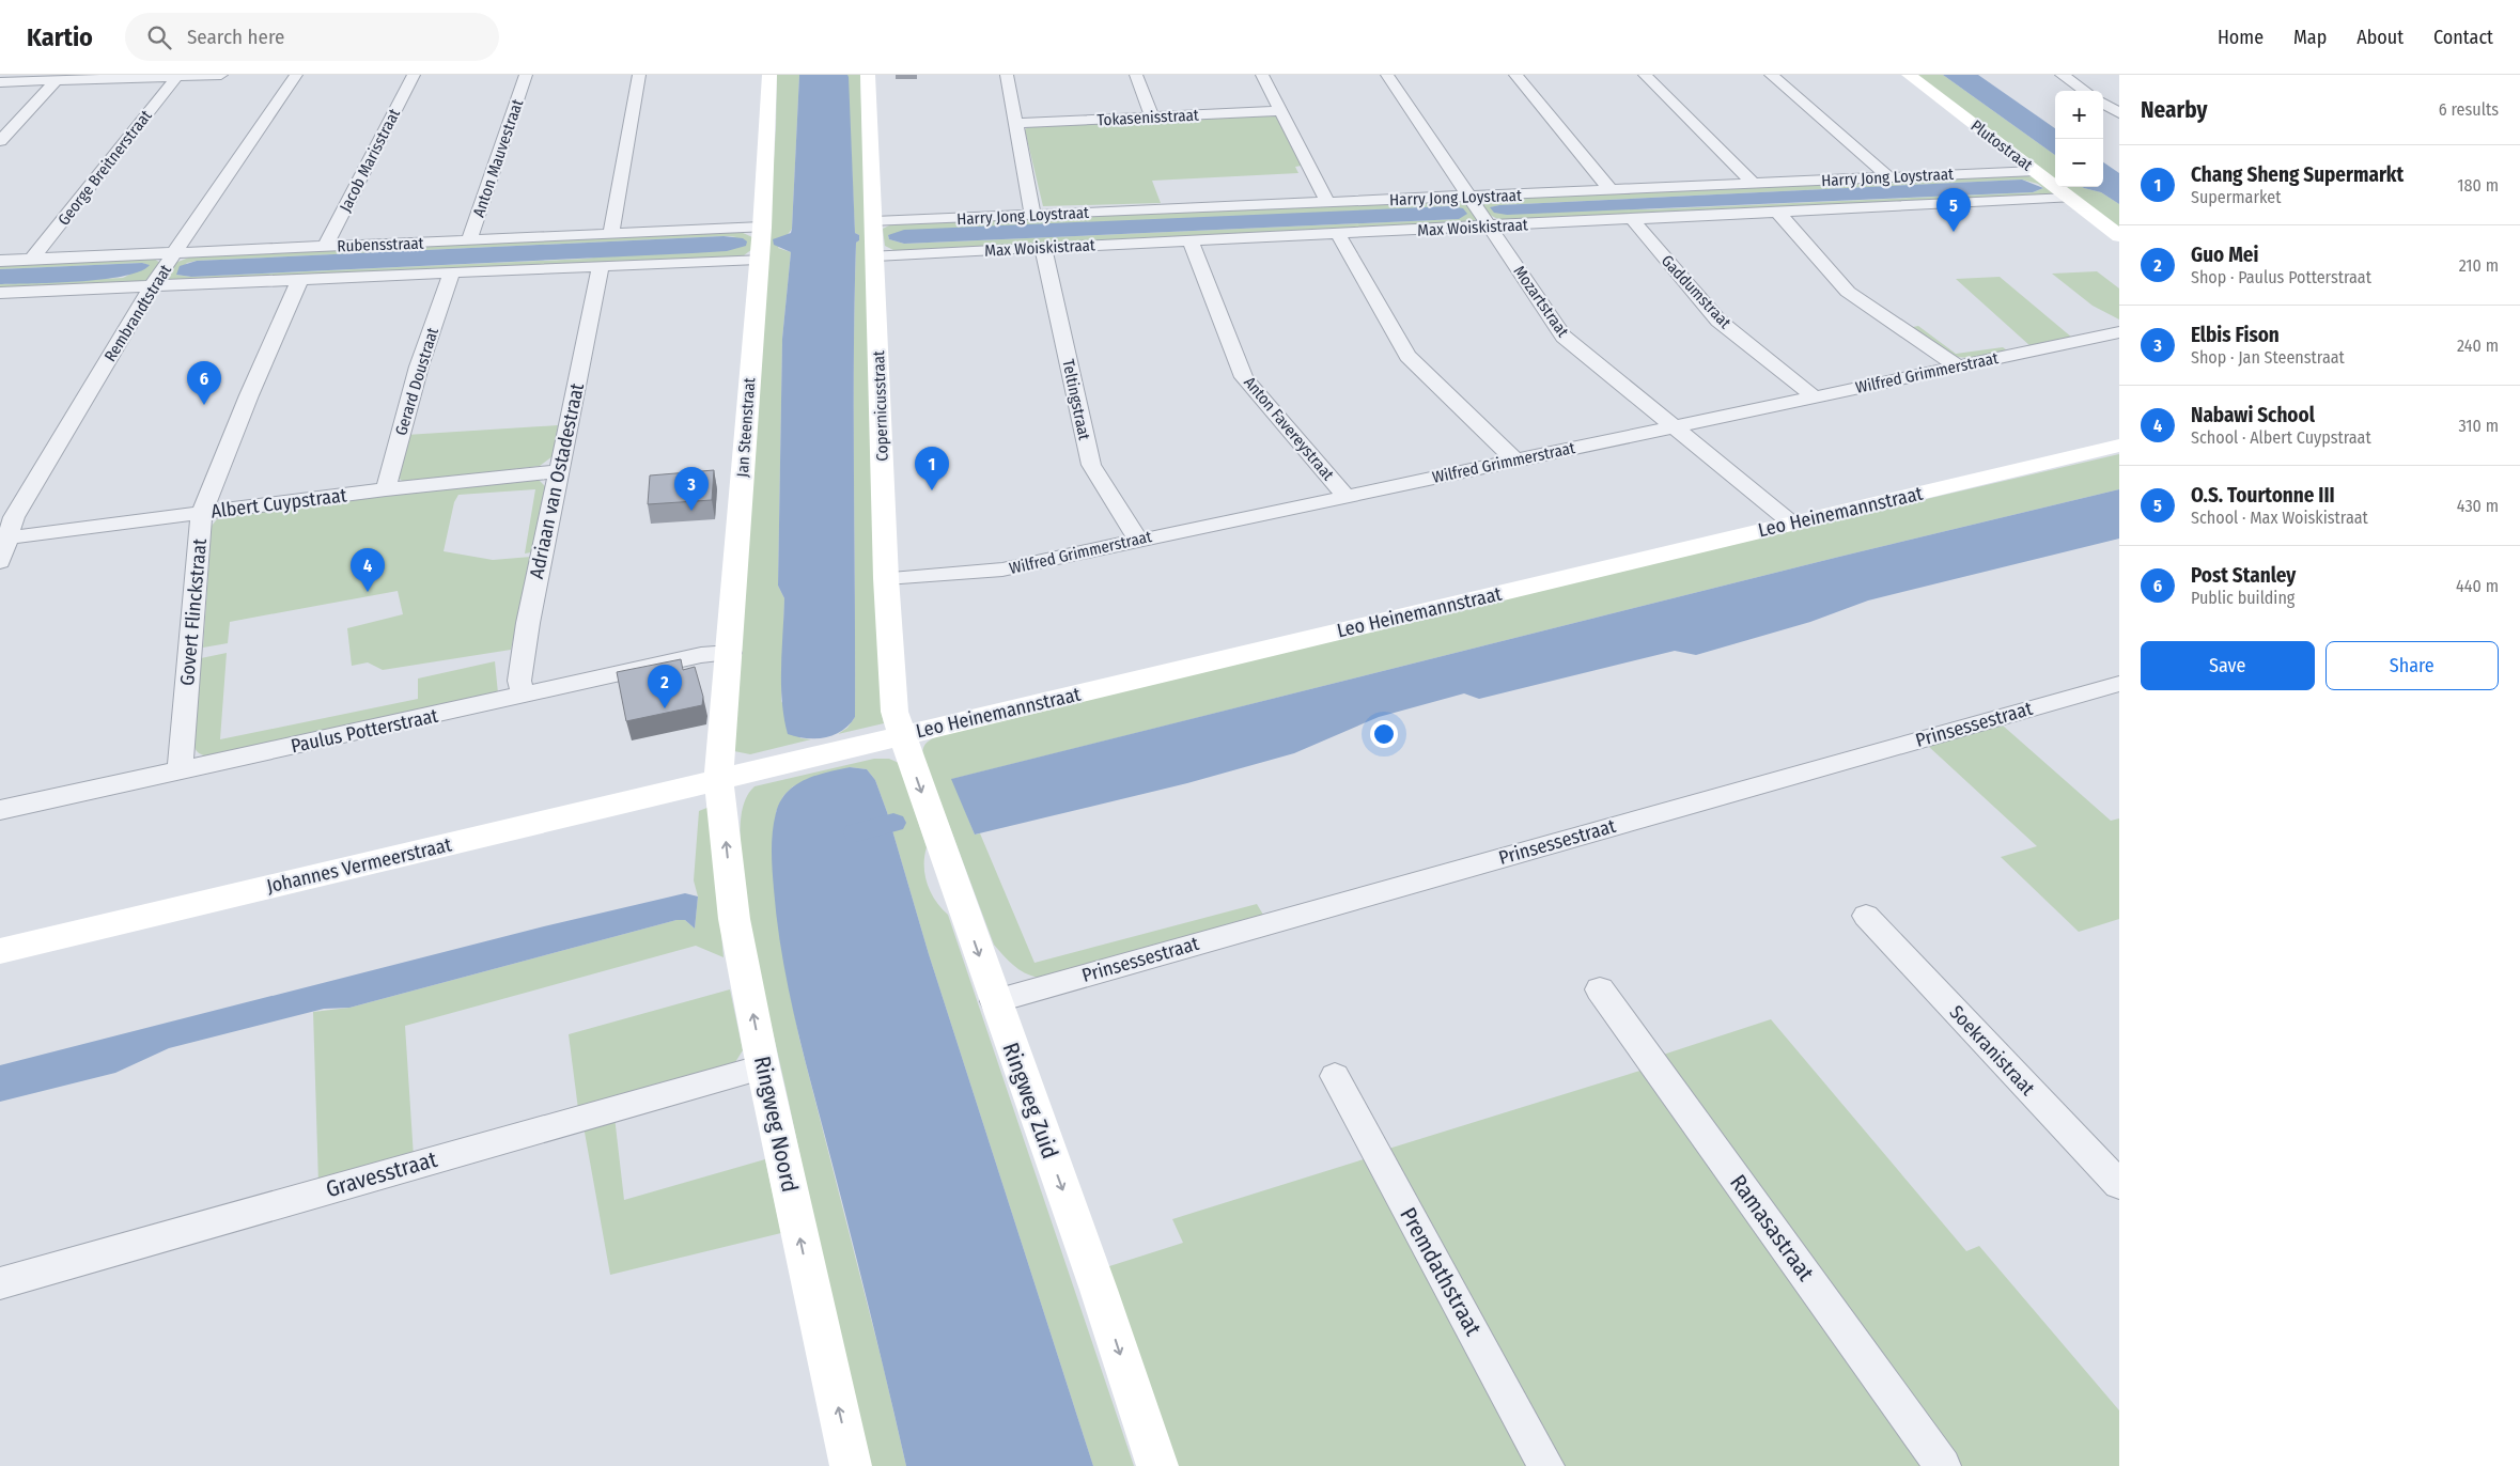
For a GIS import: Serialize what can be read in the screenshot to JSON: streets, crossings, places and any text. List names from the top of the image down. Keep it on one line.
{"streets":{"street":["Tokasenisstraat","Plutostraat","Anton Mauvestraat","Jacob Marisstraat","George Breitnerstraat","Harry Jong Loystraat","Max Woiskistraat","Rubensstraat","Gaddumstraat","Mozartstraat","Rembrandtstraat","Wilfred Grimmerstraat","Gerard Doustraat","Teltingstraat","Copernicusstraat","Jan Steenstraat","Anton Favereystraat","Adriaan van Ostadestraat","Albert Cuypstraat","Leo Heinemannstraat","Govert Flinckstraat","Prinsessestraat","Paulus Potterstraat","Johannes Vermeerstraat","Soekranistraat","Ringweg Zuid","Ringweg Noord","Gravesstraat","Ramasastraat","Premdathstraat"]},"crossings":[["Plutostraat","Harry Jong Loystraat"],["Plutostraat","Max Woiskistraat"],["Anton Mauvestraat","Rubensstraat"],["Jacob Marisstraat","Rubensstraat"],["George Breitnerstraat","Rubensstraat"],["Harry Jong Loystraat","Mozartstraat"],["Harry Jong Loystraat","Copernicusstraat"],["Max Woiskistraat","Gaddumstraat"],["Max Woiskistraat","Mozartstraat"],["Max Woiskistraat","Teltingstraat"],["Max Woiskistraat","Copernicusstraat"],["Max Woiskistraat","Anton Favereystraat"],["Rubensstraat","Rembrandtstraat"],["Rubensstraat","Gerard Doustraat"],["Rubensstraat","Jan Steenstraat"],["Rubensstraat","Adriaan van Ostadestraat"],["Rubensstraat","Govert Flinckstraat"],["Gaddumstraat","Wilfred Grimmerstraat"],["Mozartstraat","Wilfred Grimmerstraat"],["Mozartstraat","Leo Heinemannstraat"],["Rembrandtstraat","Albert Cuypstraat"],["Wilfred Grimmerstraat","Teltingstraat"],["Wilfred Grimmerstraat","Copernicusstraat"],["Wilfred Grimmerstraat","Anton Favereystraat"],["Gerard Doustraat","Albert Cuypstraat"],["Copernicusstraat","Leo Heinemannstraat"],["Copernicusstraat","Ringweg Zuid"],["Jan Steenstraat","Leo Heinemannstraat"],["Jan Steenstraat","Paulus Potterstraat"],["Jan Steenstraat","Johannes Vermeerstraat"],["Jan Steenstraat","Ringweg Noord"],["Adriaan van Ostadestraat","Albert Cuypstraat"],["Adriaan van Ostadestraat","Paulus Potterstraat"],["Albert Cuypstraat","Govert Flinckstraat"],["Leo Heinemannstraat","Johannes Vermeerstraat"],["Leo Heinemannstraat","Ringweg Zuid"],["Leo Heinemannstraat","Ringweg Noord"],["Govert Flinckstraat","Paulus Potterstraat"],["Prinsessestraat","Ringweg Zuid"],["Johannes Vermeerstraat","Ringweg Noord"],["Ringweg Noord","Gravesstraat"]],"one_way":["Ringweg Zuid","Ringweg Noord"],"page":{"header":"Kartio","search":"Search here","nav":["Home","Map","About","Contact"],"heading":["Nearby","6 results"],"map_buttons":["+","−"],"list":[{"mark":"1","name":"Chang Sheng Supermarkt","note":"Supermarket","value":"180 m"},{"mark":"2","name":"Guo Mei","note":"Shop · Paulus Potterstraat","value":"210 m"},{"mark":"3","name":"Elbis Fison","note":"Shop · Jan Steenstraat","value":"240 m"},{"mark":"4","name":"Nabawi School","note":"School · Albert Cuypstraat","value":"310 m"},{"mark":"5","name":"O.S. Tourtonne III","note":"School · Max Woiskistraat","value":"430 m"},{"mark":"6","name":"Post Stanley","note":"Public building","value":"440 m"}],"pins":["5","6","1","3","4","2"],"buttons":["Save","Share"]}}
